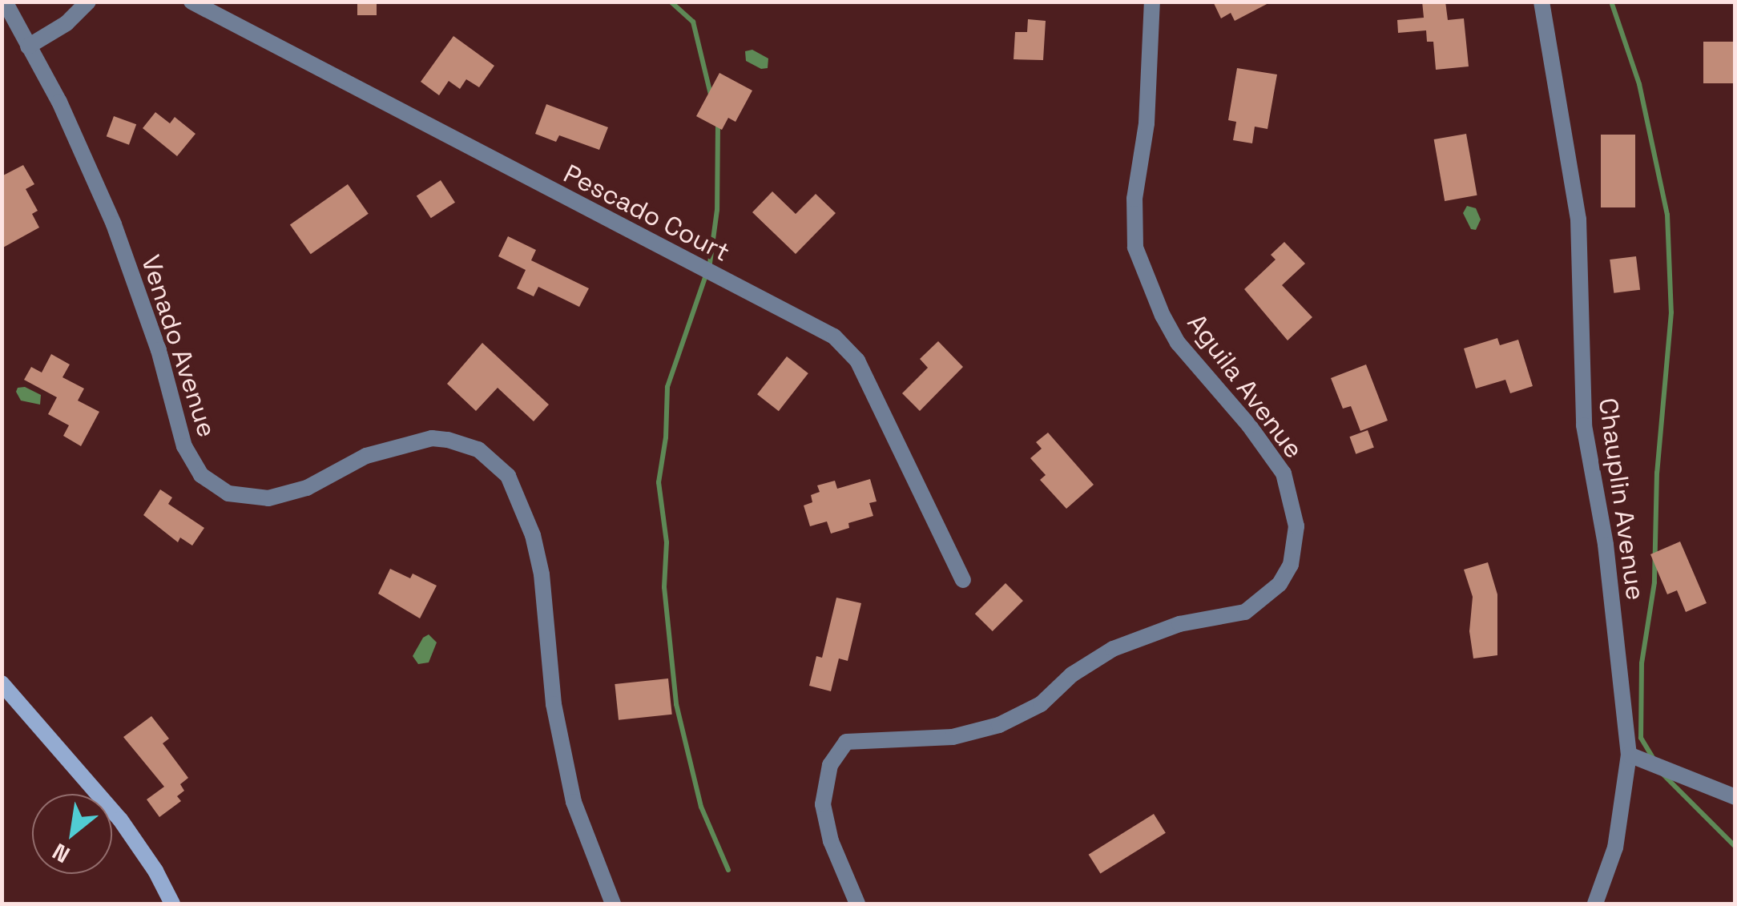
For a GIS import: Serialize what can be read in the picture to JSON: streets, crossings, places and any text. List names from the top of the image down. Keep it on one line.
{"streets":{"street":["Pescado Court","Venado Avenue","Aguila Avenue","Chauplin Avenue"]},"north":"bottom left"}
